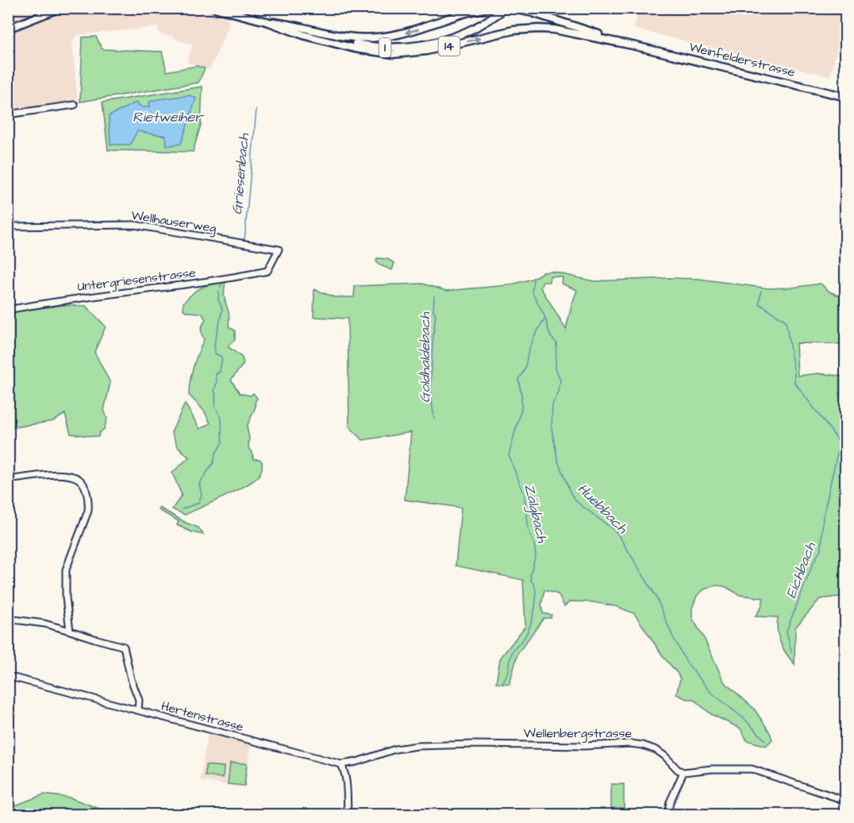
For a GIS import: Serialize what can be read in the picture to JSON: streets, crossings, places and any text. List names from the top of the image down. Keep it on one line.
{"streets":{"main road":["14","1","Weinfelderstrasse"],"street":["Wellhauserweg","Untergriesenstrasse","Hertenstrasse","Wellenbergstrasse"]},"crossings":[["14","1"],["14","Weinfelderstrasse"],["1","Weinfelderstrasse"],["Wellhauserweg","Untergriesenstrasse"],["Hertenstrasse","Wellenbergstrasse"]],"water":["Rietweiher","Griesenbach","Goldhaldebach","Huebbach","Zälgbach","Eichbach"]}
